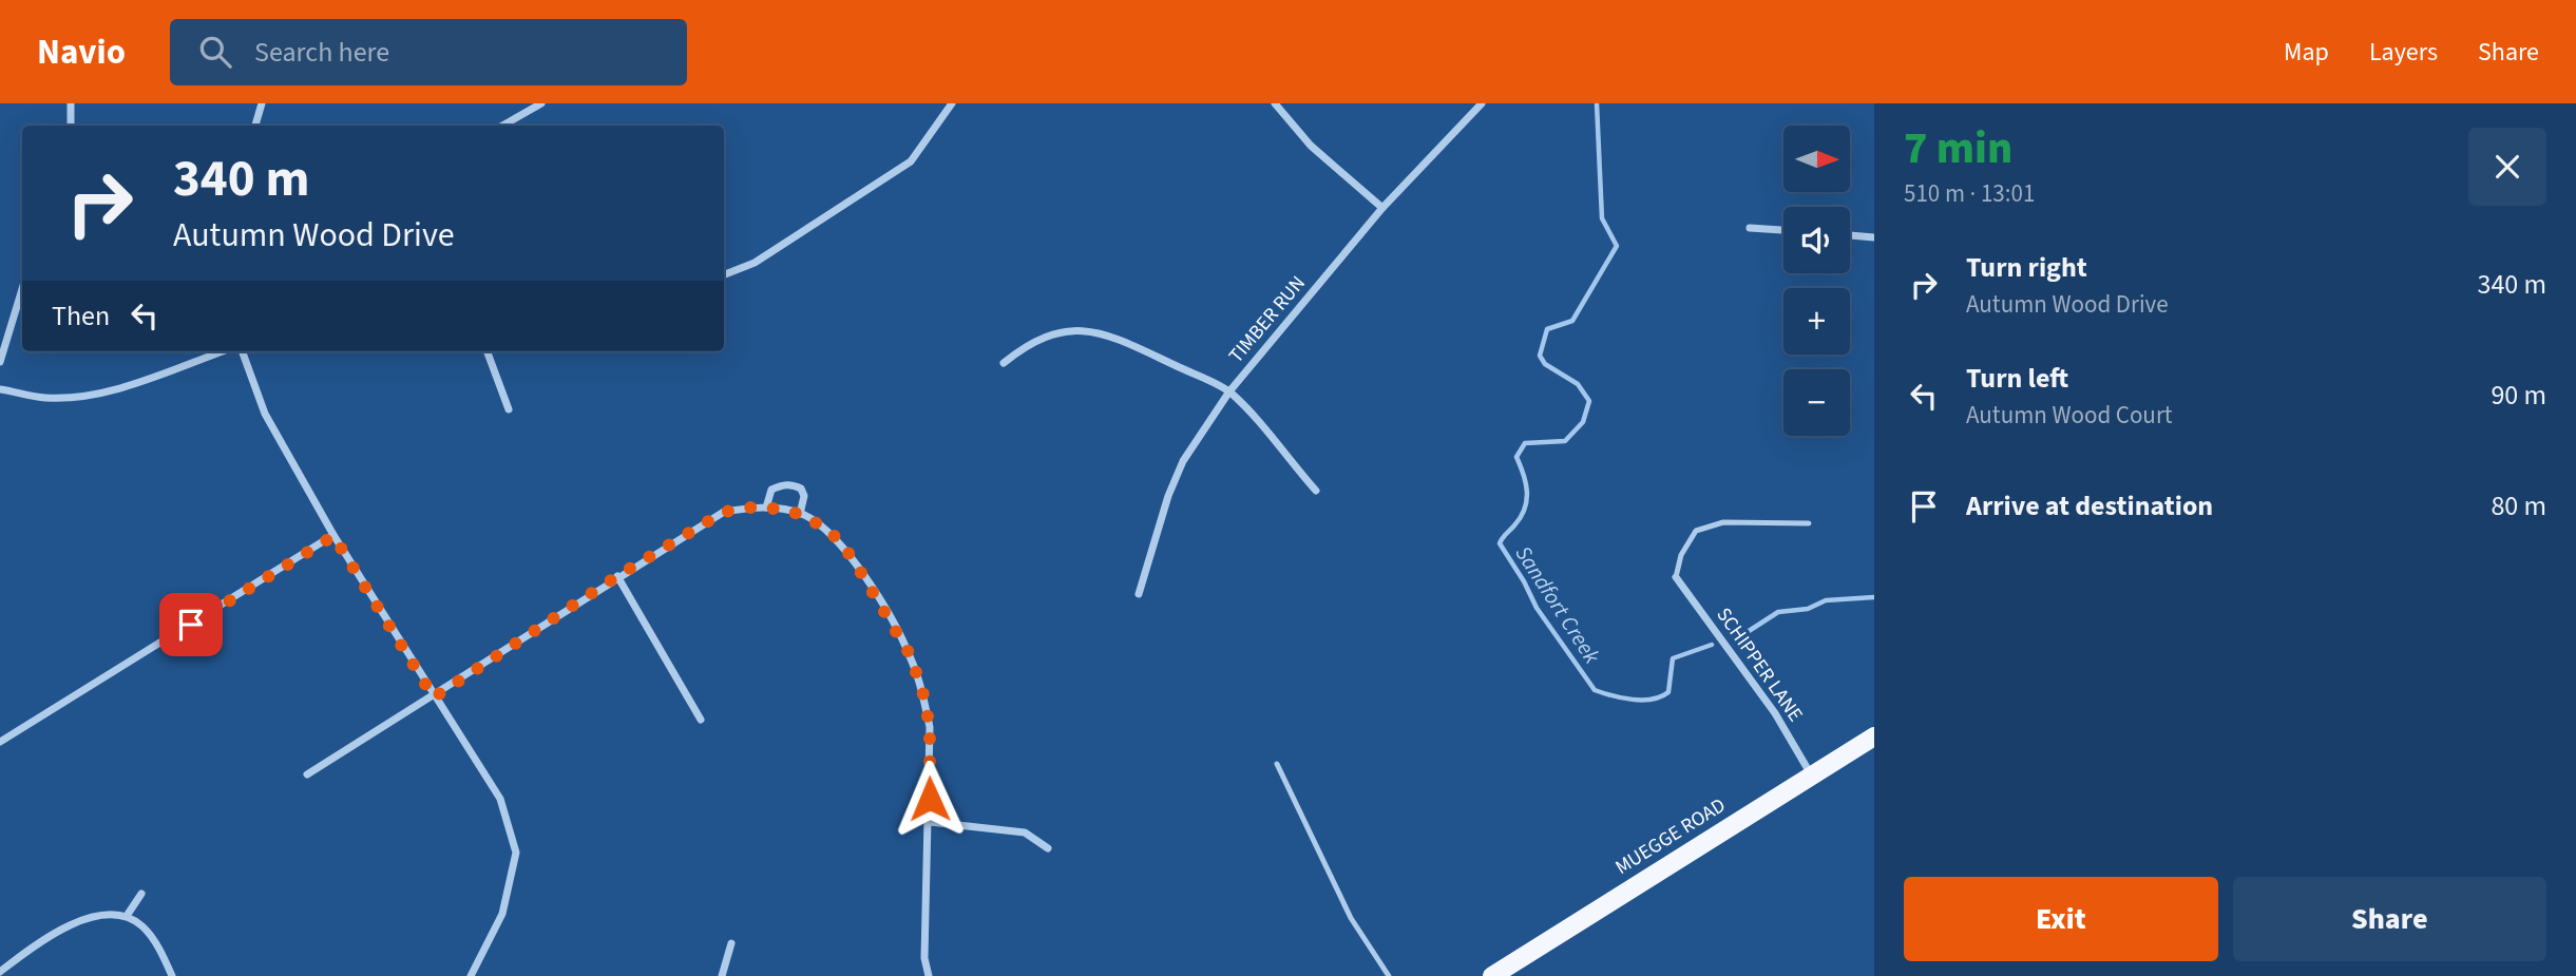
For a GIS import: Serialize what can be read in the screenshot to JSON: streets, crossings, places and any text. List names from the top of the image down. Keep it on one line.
{"streets":{"main road":["MUEGGE ROAD"],"street":["TIMBER RUN","SCHIPPER LANE"]},"crossings":[["SCHIPPER LANE","MUEGGE ROAD"]],"water":["Sandfort Creek"],"north":"right","page":{"header":"Navio","search":"Search here","nav":["Map","Layers","Share"],"heading":["7 min","510 m · 13:01"],"map_buttons":["+","−"],"turn":["340 m","Autumn Wood Drive"],"list":[{"name":"Turn right","note":"Autumn Wood Drive","value":"340 m"},{"name":"Turn left","note":"Autumn Wood Court","value":"90 m"},{"name":"Arrive at destination","value":"80 m"}],"then":"Then","buttons":["Exit","Share"]}}
